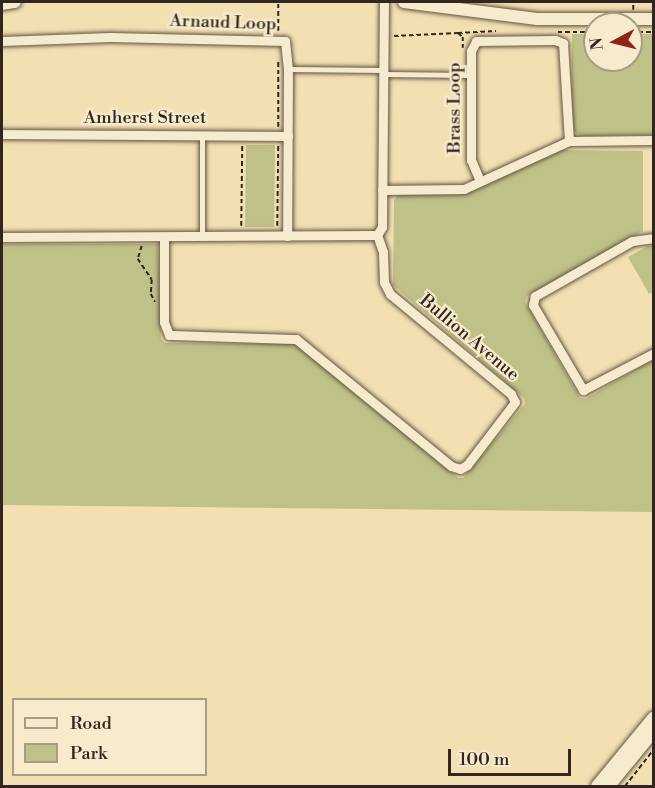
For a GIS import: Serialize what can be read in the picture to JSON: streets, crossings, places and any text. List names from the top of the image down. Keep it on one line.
{"streets":{"street":["Arnaud Loop","Brass Loop","Amherst Street","Bullion Avenue"]},"crossings":[["Arnaud Loop","Amherst Street"]],"legend":["Road","Park"],"scale_bar":"100 m","north":"left"}
